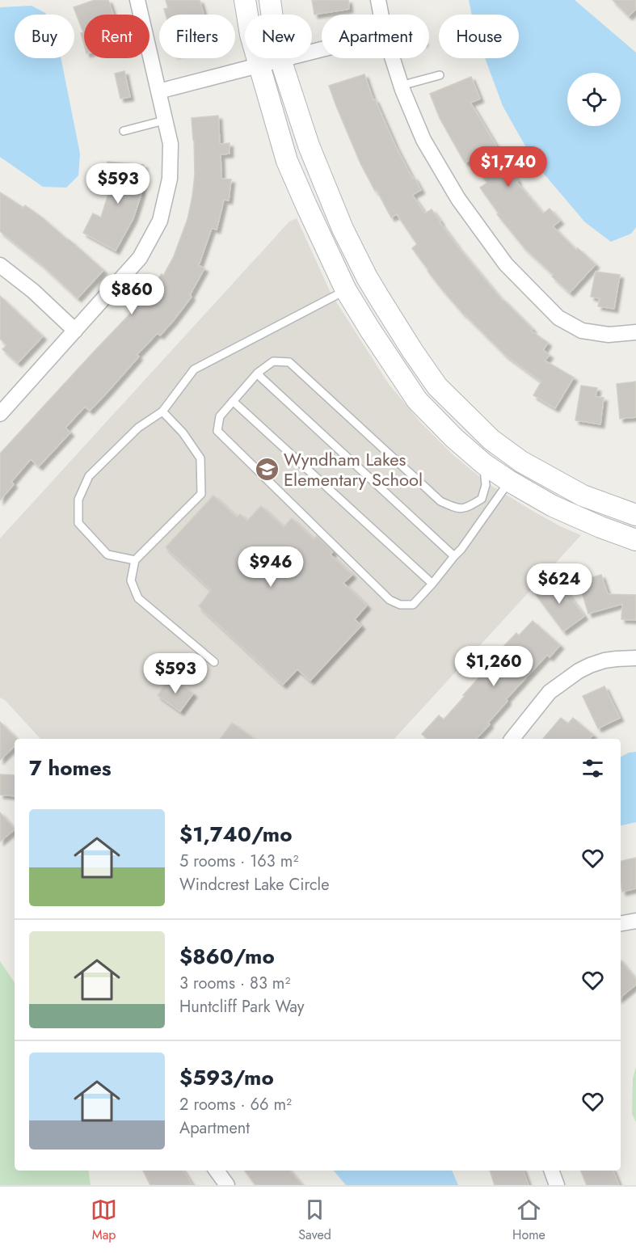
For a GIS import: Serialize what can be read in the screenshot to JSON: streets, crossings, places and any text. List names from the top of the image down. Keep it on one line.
{"places":{"school or university":["Wyndham Lakes Elementary School"]},"page":{"chip":["Buy","Rent","Filters","New","Apartment","House"],"price":["$1,740","$593","$860","$946","$624","$1,260","$593"],"heading":"7 homes","list":[{"name":"$1,740/mo","note":"5 rooms · 163 m² · Windcrest Lake Circle"},{"name":"$860/mo","note":"3 rooms · 83 m² · Huntcliff Park Way"},{"name":"$593/mo","note":"2 rooms · 66 m² · Apartment"}],"tabs":["Map","Saved","Home"]}}
